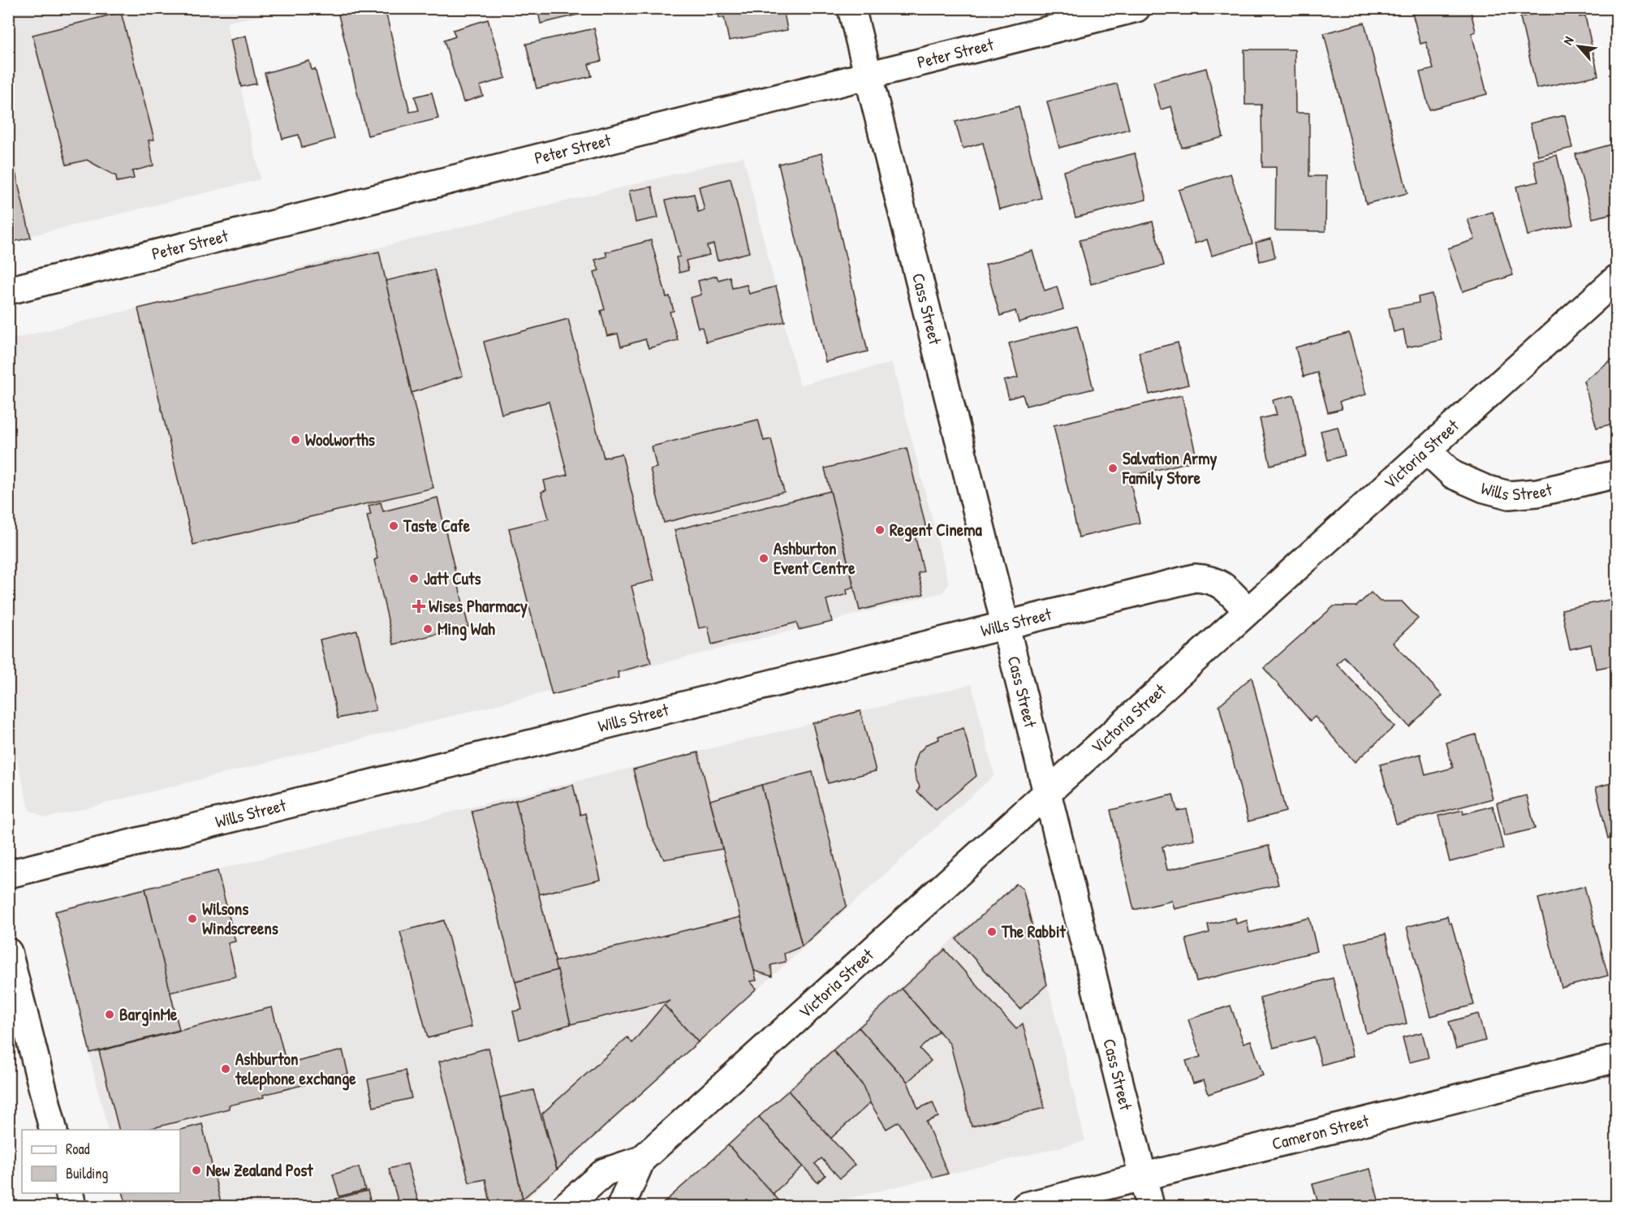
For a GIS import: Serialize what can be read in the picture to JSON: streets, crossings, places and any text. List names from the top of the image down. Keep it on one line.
{"streets":{"street":["Peter Street","Cass Street","Victoria Street","Wills Street","Cameron Street"]},"crossings":[["Peter Street","Cass Street"],["Cass Street","Victoria Street"],["Cass Street","Wills Street"],["Cass Street","Cameron Street"],["Victoria Street","Wills Street"]],"places":{"other":["Woolworths","Salvation Army Family Store","Taste Cafe","Regent Cinema","Ashburton Event Centre","Jatt Cuts","Ming Wah","Wilsons Windscreens","The Rabbit","BarginMe","Ashburton telephone exchange","New Zealand Post"],"health":["Wises Pharmacy"]},"legend":["Road","Building"],"north":"top left"}
